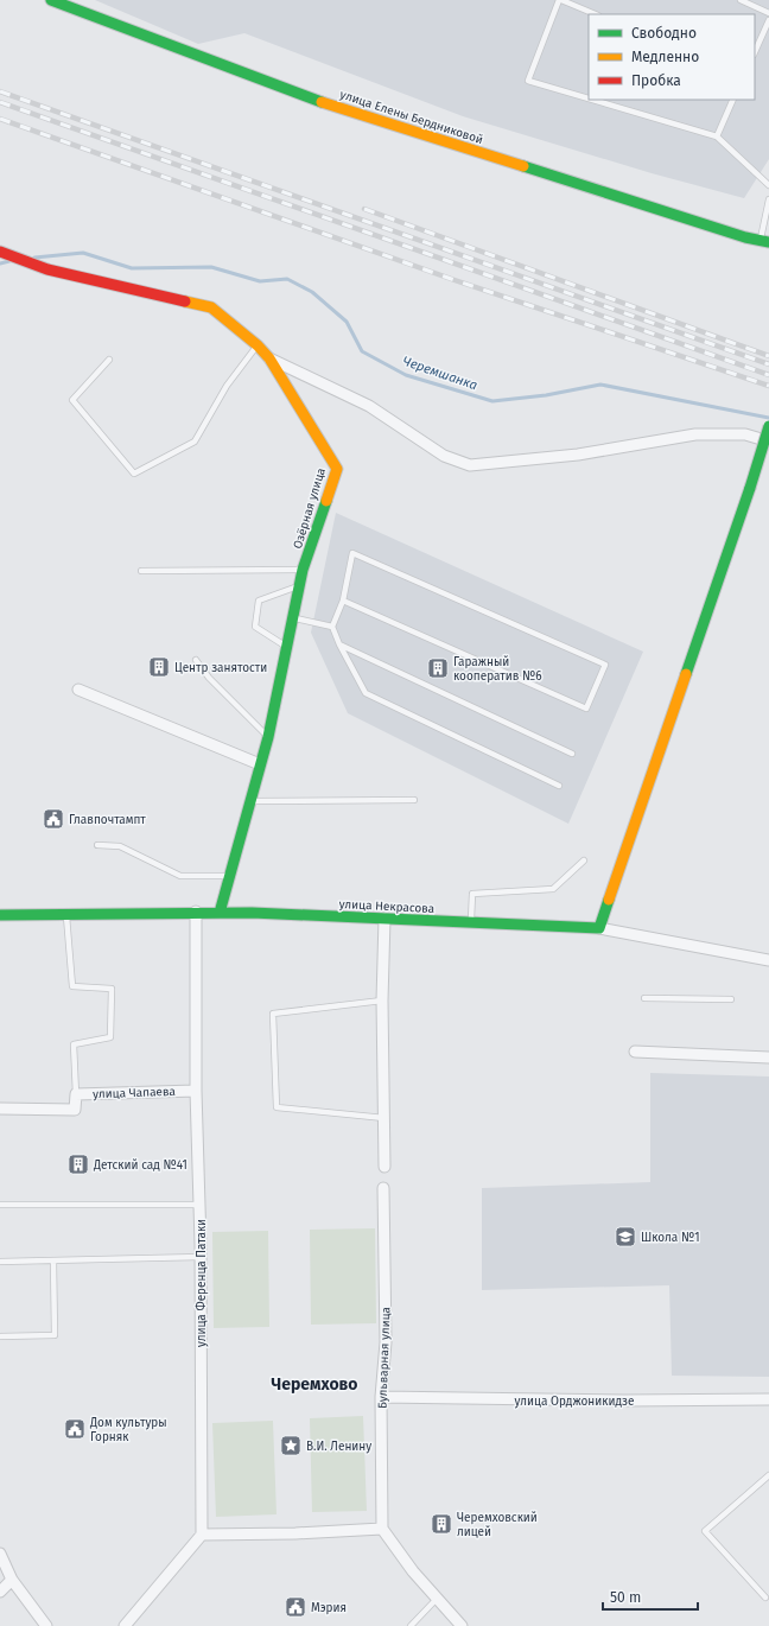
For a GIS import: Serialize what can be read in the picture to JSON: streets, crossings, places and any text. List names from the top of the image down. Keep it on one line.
{"streets":{"street":["улица Елены Бердниковой","Озёрная улица","улица Некрасова","улица Чапаева","улица Ференца Патаки","Бульварная улица","улица Орджоникидзе"]},"crossings":[["Озёрная улица","улица Некрасова"],["улица Некрасова","улица Ференца Патаки"],["улица Чапаева","улица Ференца Патаки"],["Бульварная улица","улица Орджоникидзе"]],"districts":["Черемхово"],"water":["Черемшанка"],"places":{"building":["Центр занятости","Гаражный кооператив №6","Детский сад №41","Черемховский лицей"],"public building":["Главпочтампт","Дом культуры Горняк","Мэрия"],"school or university":["Школа №1"],"place":["В.И. Ленину"]},"legend":["Свободно","Медленно","Пробка"],"scale_bar":"50 m"}
